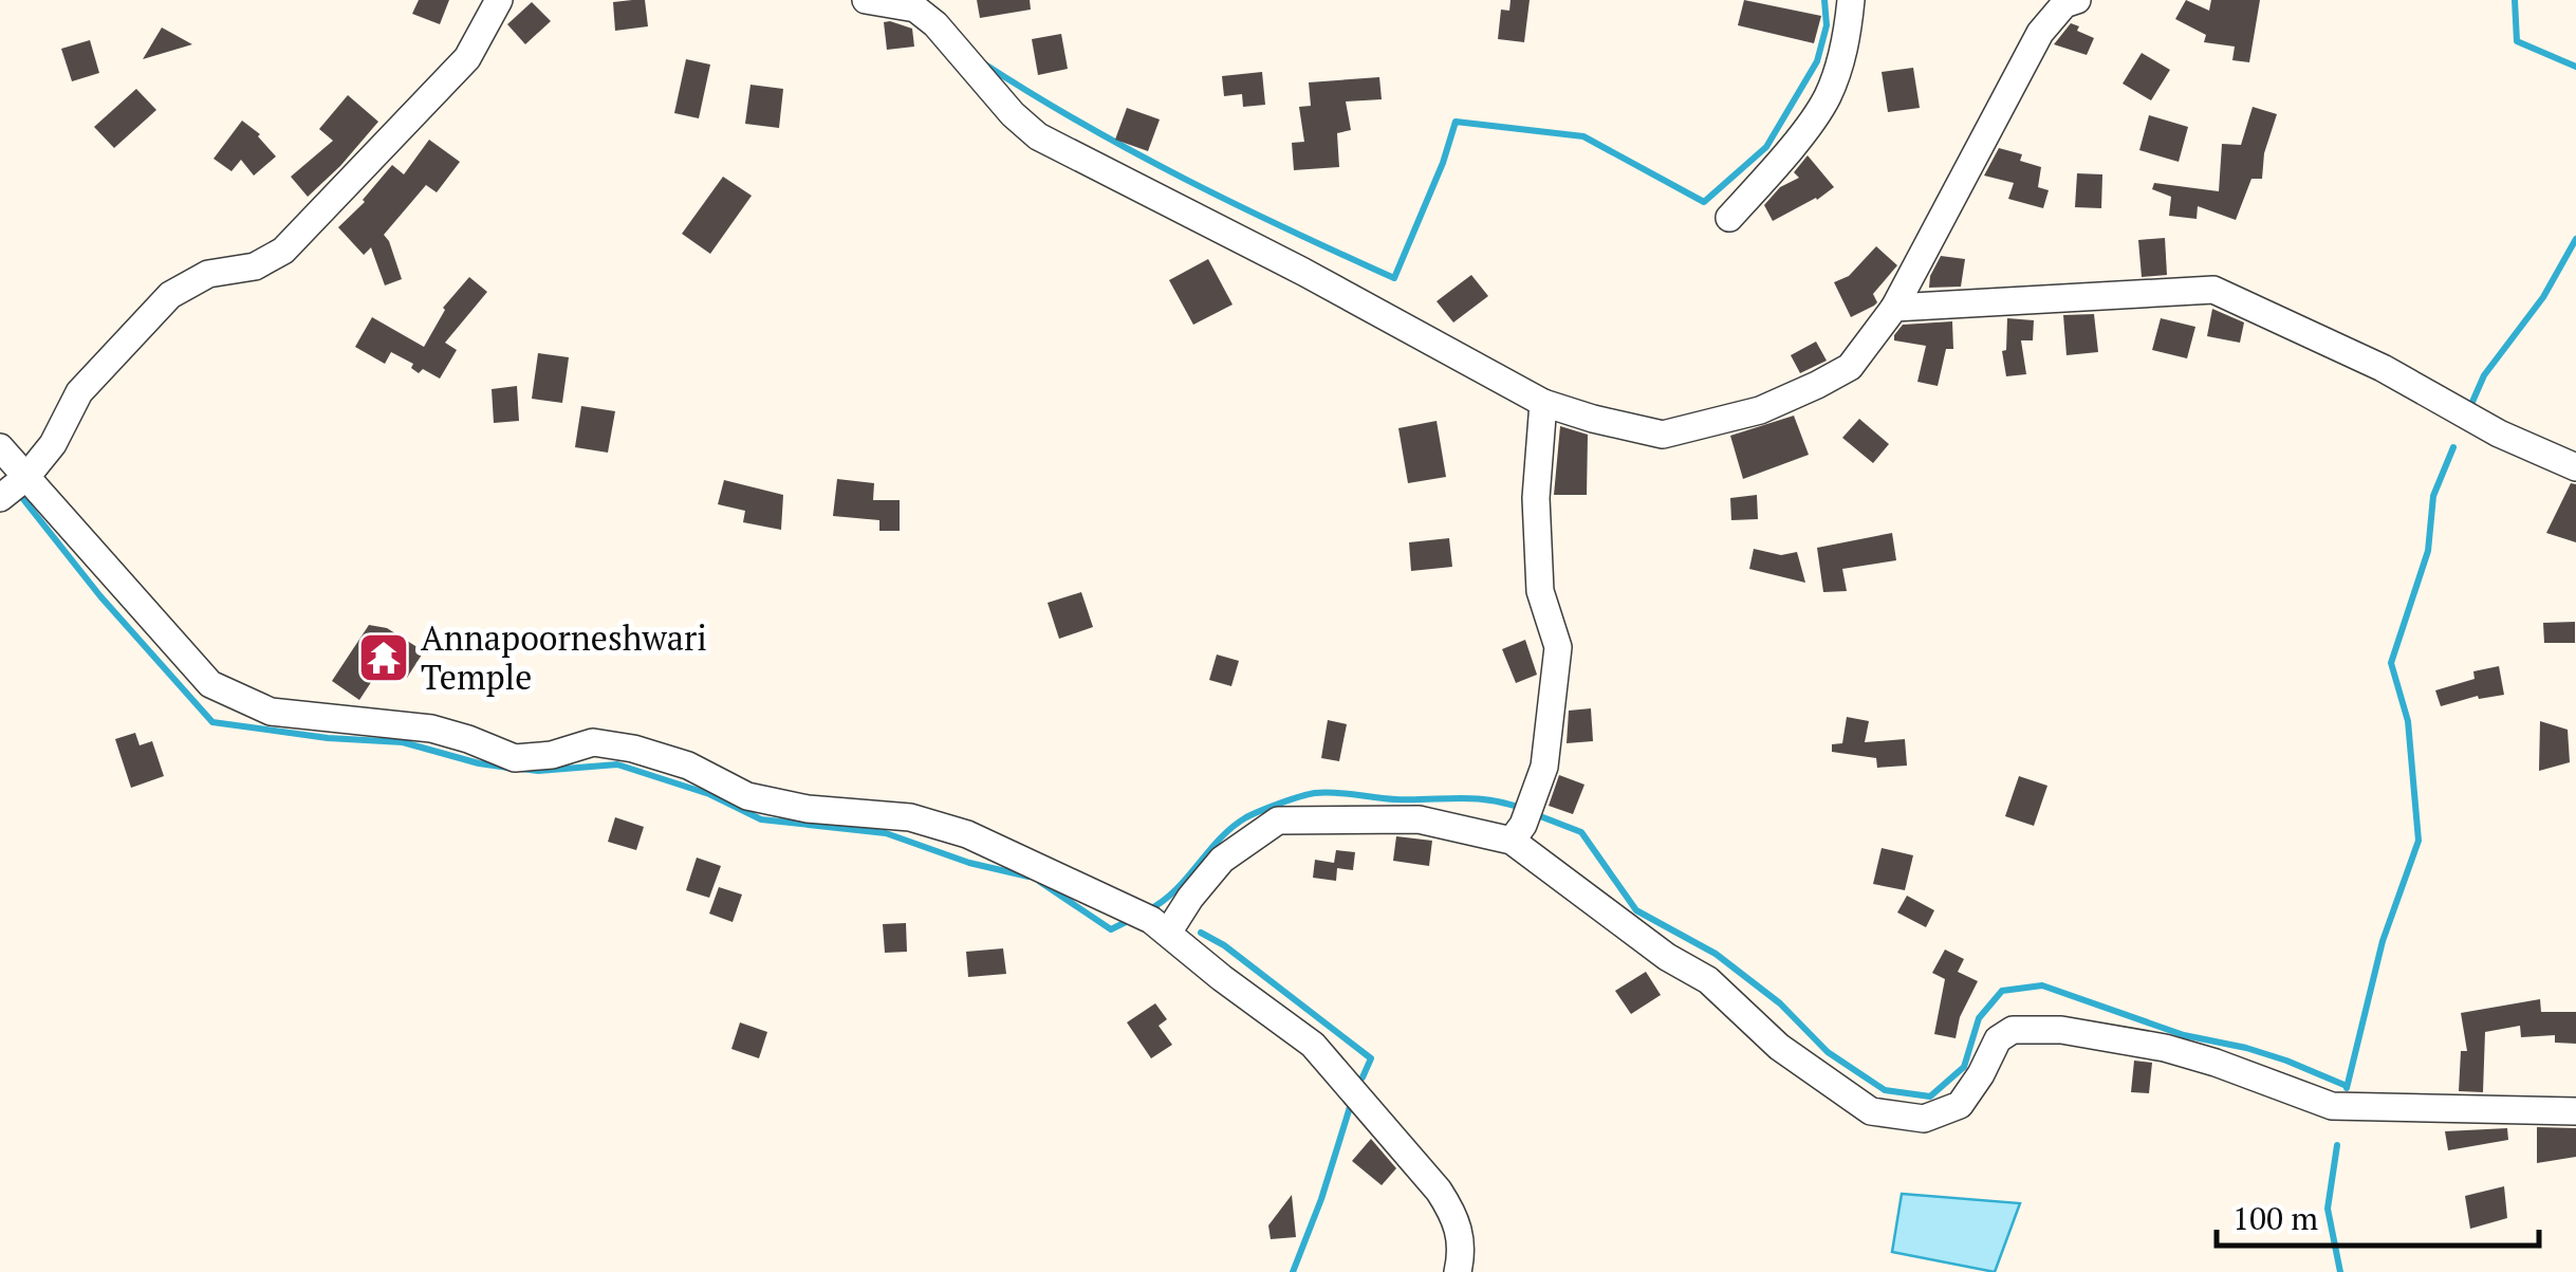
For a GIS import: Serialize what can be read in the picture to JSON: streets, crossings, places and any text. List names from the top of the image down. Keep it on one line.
{"places":{"temple":["Annapoorneshwari Temple"]},"scale_bar":"100 m"}
